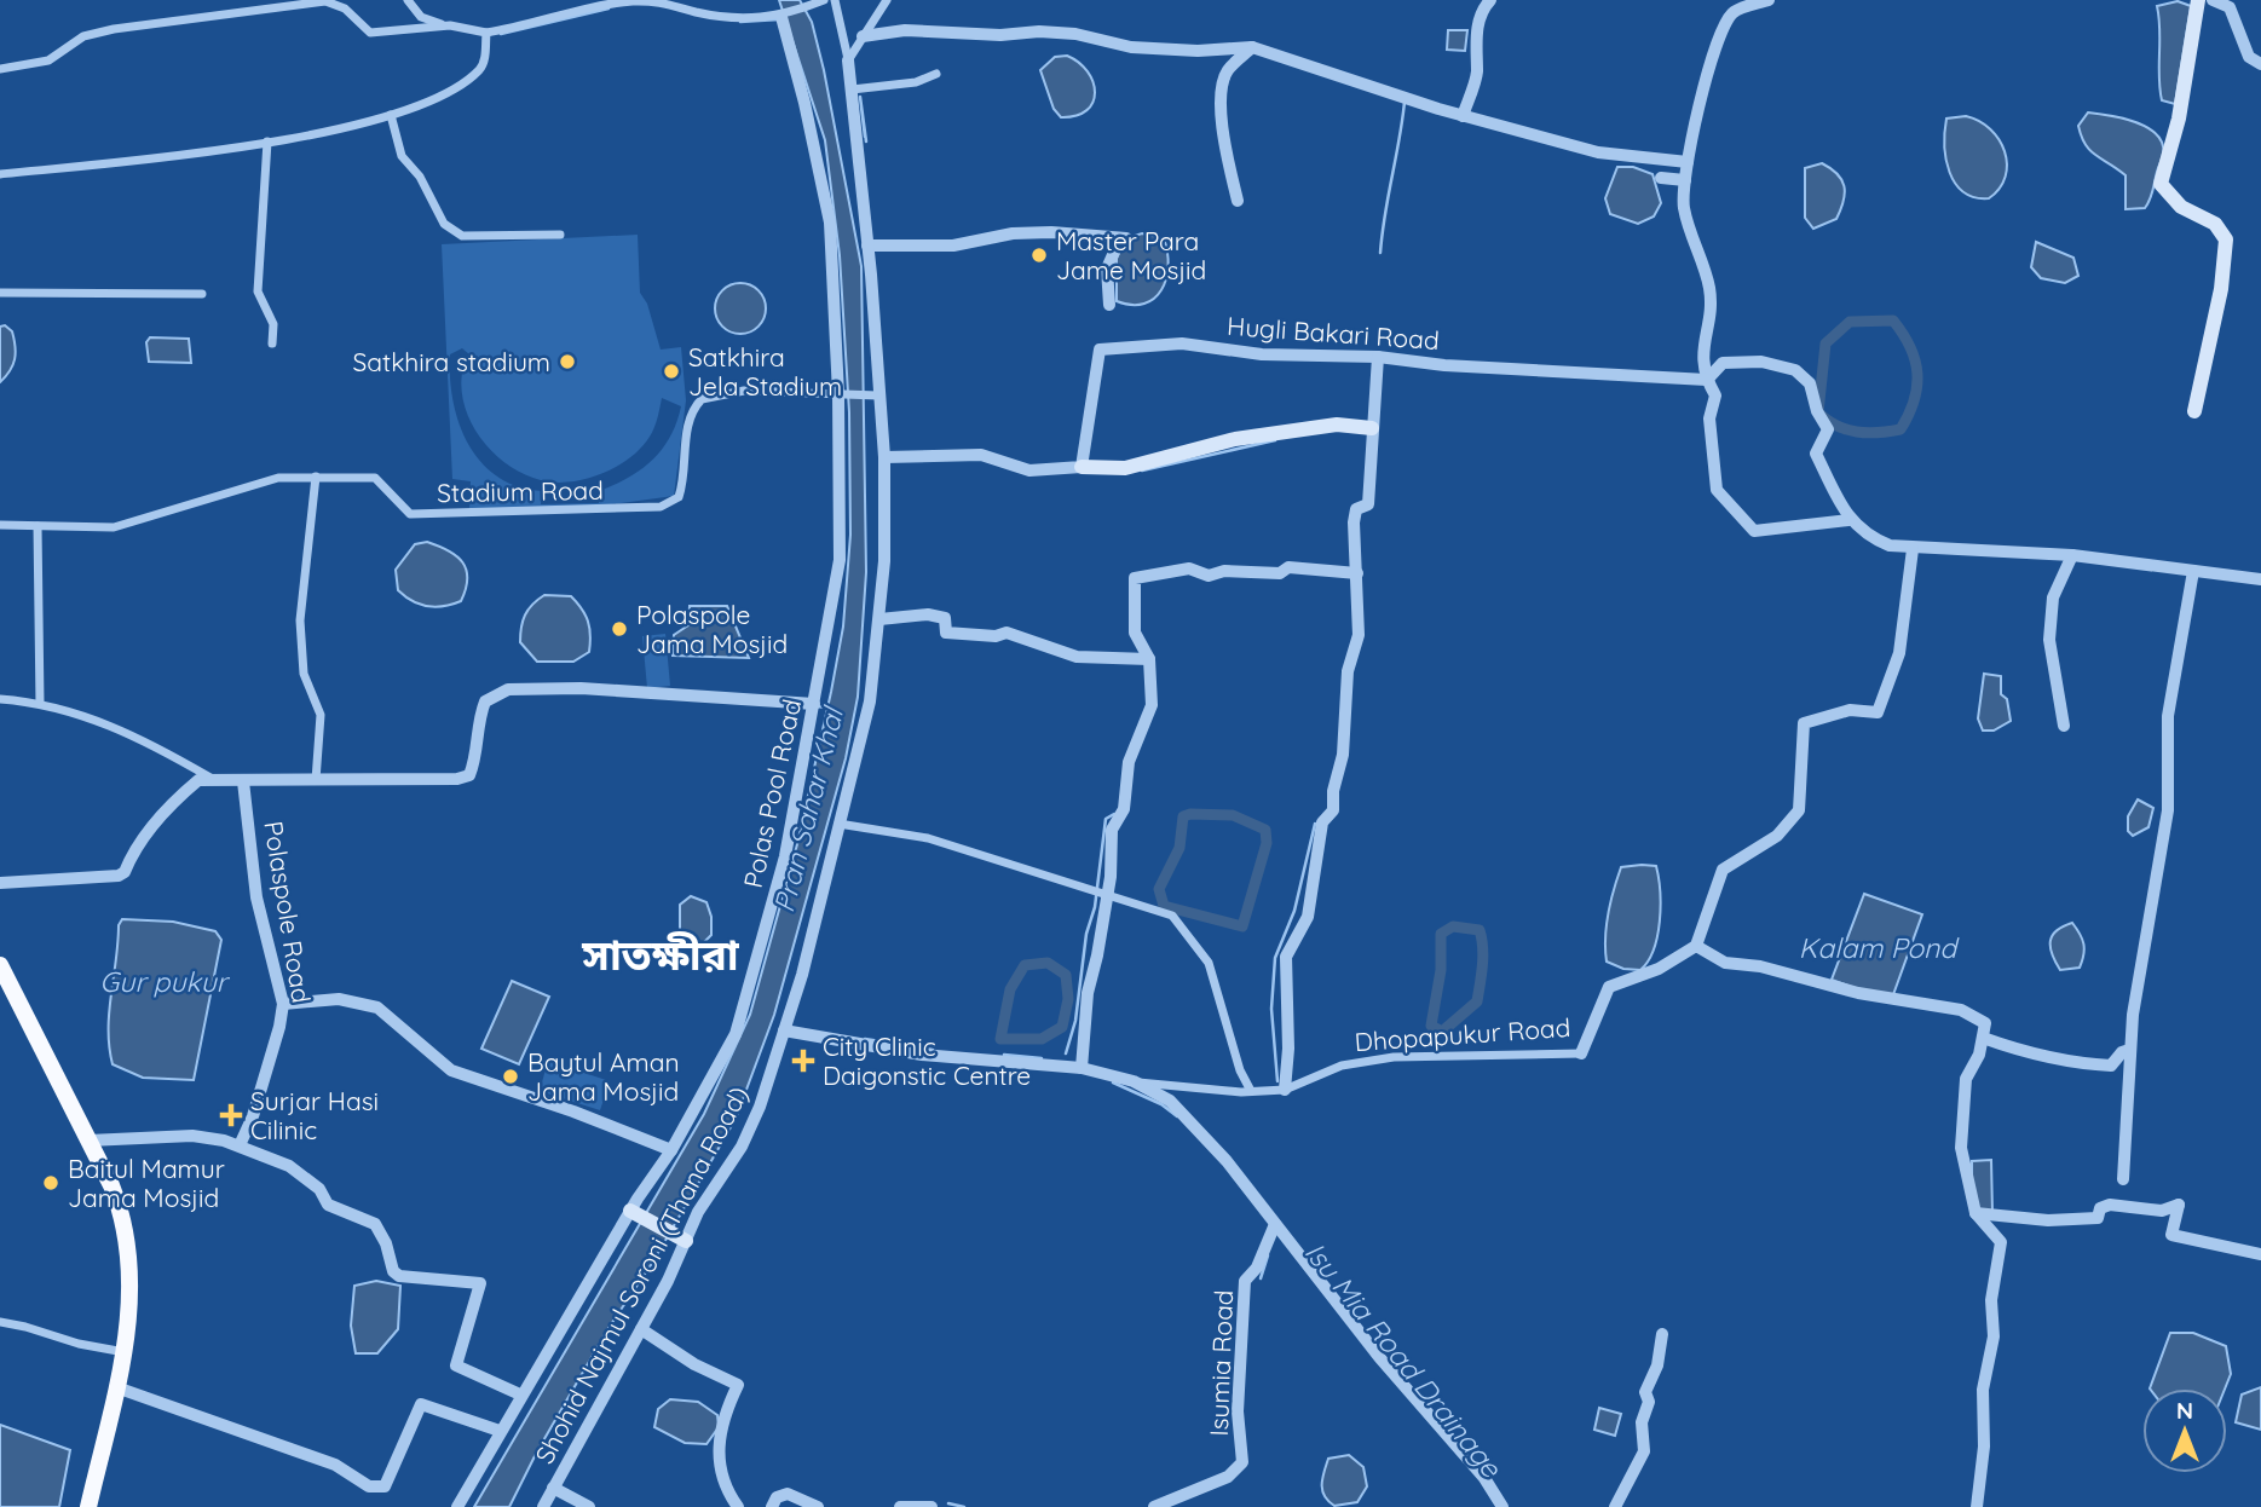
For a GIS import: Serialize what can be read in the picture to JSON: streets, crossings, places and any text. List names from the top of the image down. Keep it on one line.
{"streets":{"street":["Hugli Bakari Road","Stadium Road","Polas Pool Road","Polaspole Road","Dhopapukur Road","Shohid Najmul Soroni (Thana Road)","Isumia Road"]},"crossings":[["Stadium Road","Polas Pool Road"],["Stadium Road","Shohid Najmul Soroni (Thana Road)"]],"districts":["সাতক্ষীরা"],"water":["Pran Sahar Khal","Kalam Pond","Gur pukur","Isu Mia Road Drainage"],"places":{"other":["Master Para Jame Mosjid","Satkhira stadium","Satkhira Jela Stadium","Polaspole Jama Mosjid","Baytul Aman Jama Mosjid","Baitul Mamur Jama Mosjid"],"health":["City Clinic Daigonstic Centre","Surjar Hasi Cilinic"]},"north":"top"}
